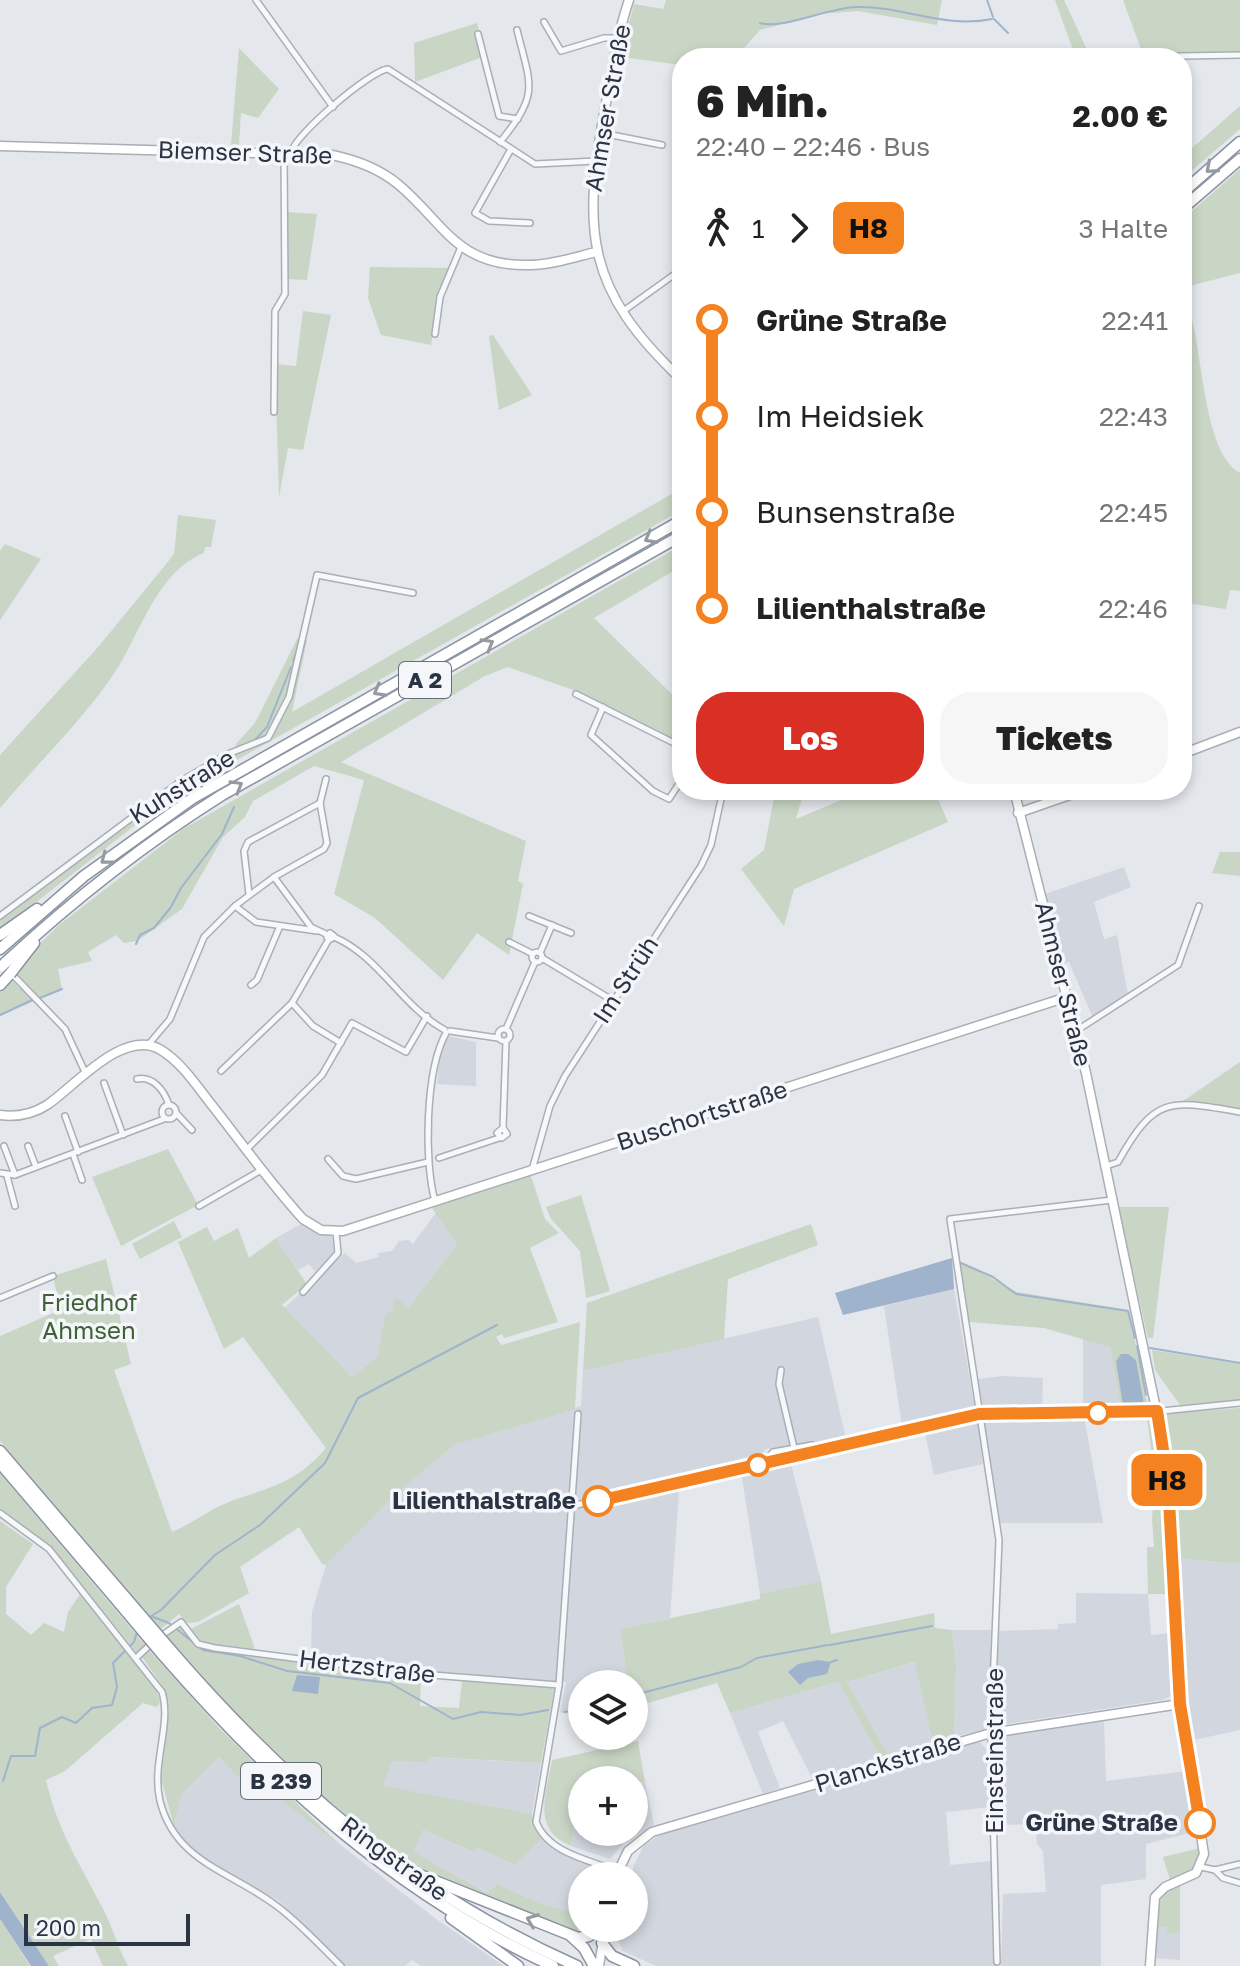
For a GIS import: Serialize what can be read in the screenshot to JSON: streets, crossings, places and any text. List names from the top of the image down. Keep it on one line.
{"streets":{"highway":["A 2","B 239","Ringstraße"],"street":["Ahmser Straße","Biemser Straße","Kuhstraße","Im Strüh","Buschortstraße","Hertzstraße","Einsteinstraße","Planckstraße"]},"crossings":[["Ahmser Straße","Biemser Straße"],["Ahmser Straße","Buschortstraße"],["Ahmser Straße","Einsteinstraße"],["Ahmser Straße","Planckstraße"],["Im Strüh","Buschortstraße"],["Einsteinstraße","Planckstraße"],["B 239","Ringstraße"]],"parks":["Friedhof Ahmsen"],"places":["Lilienthalstraße","Grüne Straße"],"lines":["bus line H8"],"scale_bar":"200 m","page":{"on_map":"H8","heading":["6 Min.","22:40 – 22:46 · Bus","2.00 €"],"legs":["1","H8","3 Halte"],"list":[{"name":"Grüne Straße","value":"22:41"},{"name":"Im Heidsiek","value":"22:43"},{"name":"Bunsenstraße","value":"22:45"},{"name":"Lilienthalstraße","value":"22:46"}],"buttons":["Los","Tickets"],"map_buttons":["+","−"],"scale":"200 m"}}
